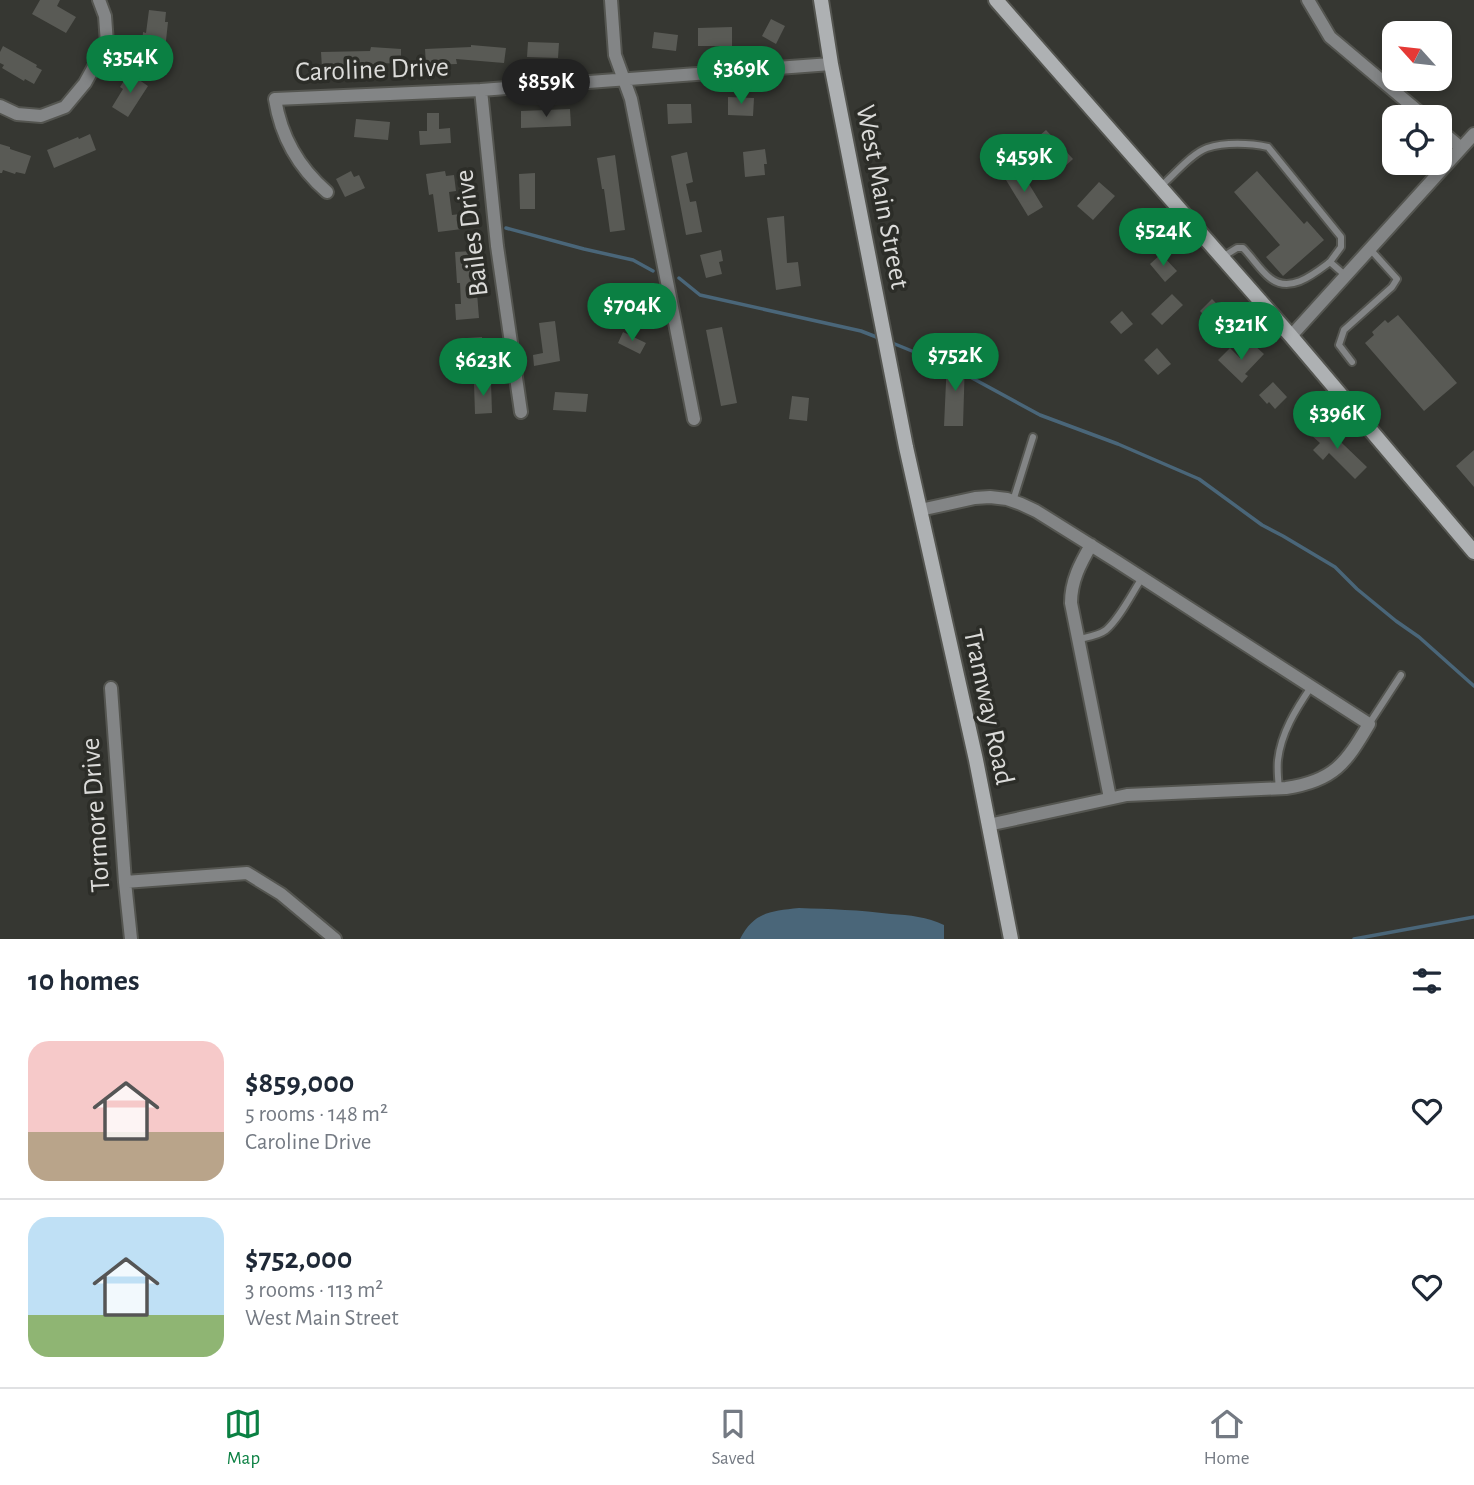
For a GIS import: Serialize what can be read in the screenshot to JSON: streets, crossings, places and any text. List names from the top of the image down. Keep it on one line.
{"streets":{"main road":["West Main Street","Tramway Road"],"street":["Caroline Drive","Bailes Drive","Tormore Drive"]},"crossings":[["Caroline Drive","West Main Street"],["Caroline Drive","Bailes Drive"],["West Main Street","Tramway Road"]],"north":"top left","page":{"price":["$354K","$369K","$859K","$459K","$524K","$704K","$321K","$752K","$623K","$396K"],"heading":"10 homes","list":[{"name":"$859,000","note":"5 rooms · 148 m² · Caroline Drive"},{"name":"$752,000","note":"3 rooms · 113 m² · West Main Street"}],"tabs":["Map","Saved","Home"]}}
